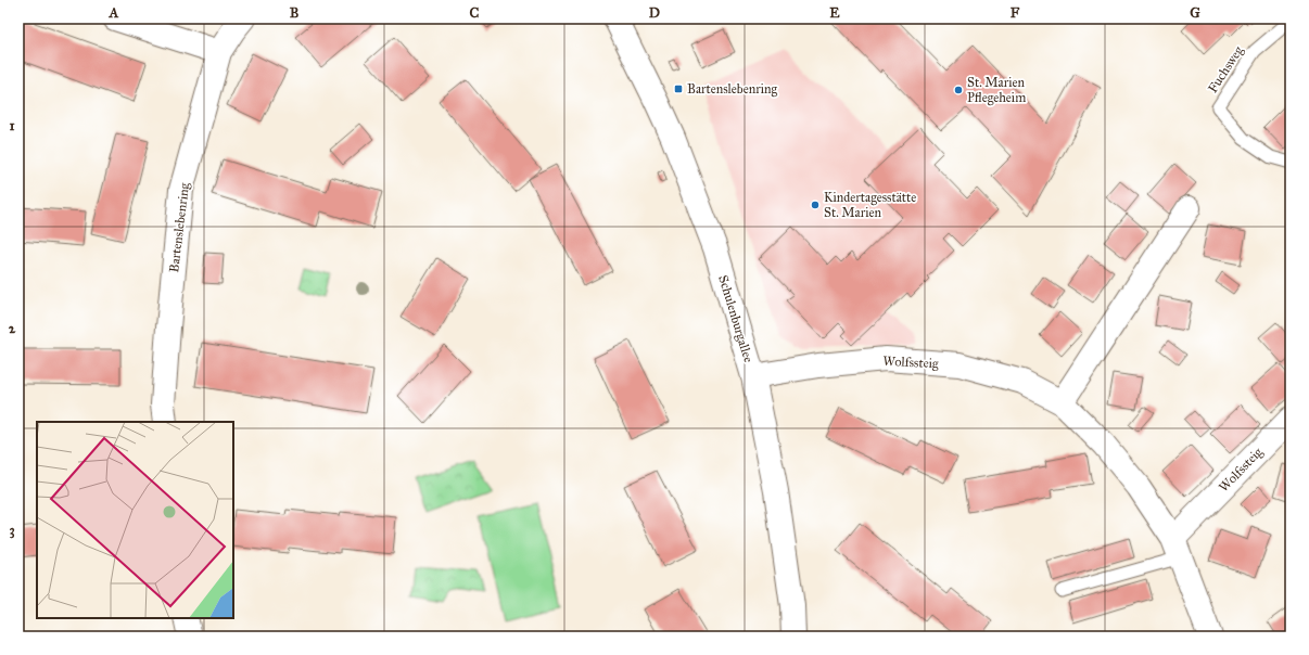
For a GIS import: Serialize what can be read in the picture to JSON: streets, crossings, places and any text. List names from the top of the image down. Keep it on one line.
{"streets":{"street":["Bartenslebenring","Schulenburgallee","Wolfssteig"],"lane":["Fuchsweg"]},"crossings":[["Schulenburgallee","Wolfssteig"]],"places":{"transit":["Bartenslebenring"],"other":["St. Marien Pflegeheim","Kindertagesstätte St. Marien"]},"grid":{"columns":["A","B","C","D","E","F","G"],"rows":["1","2","3"]}}
